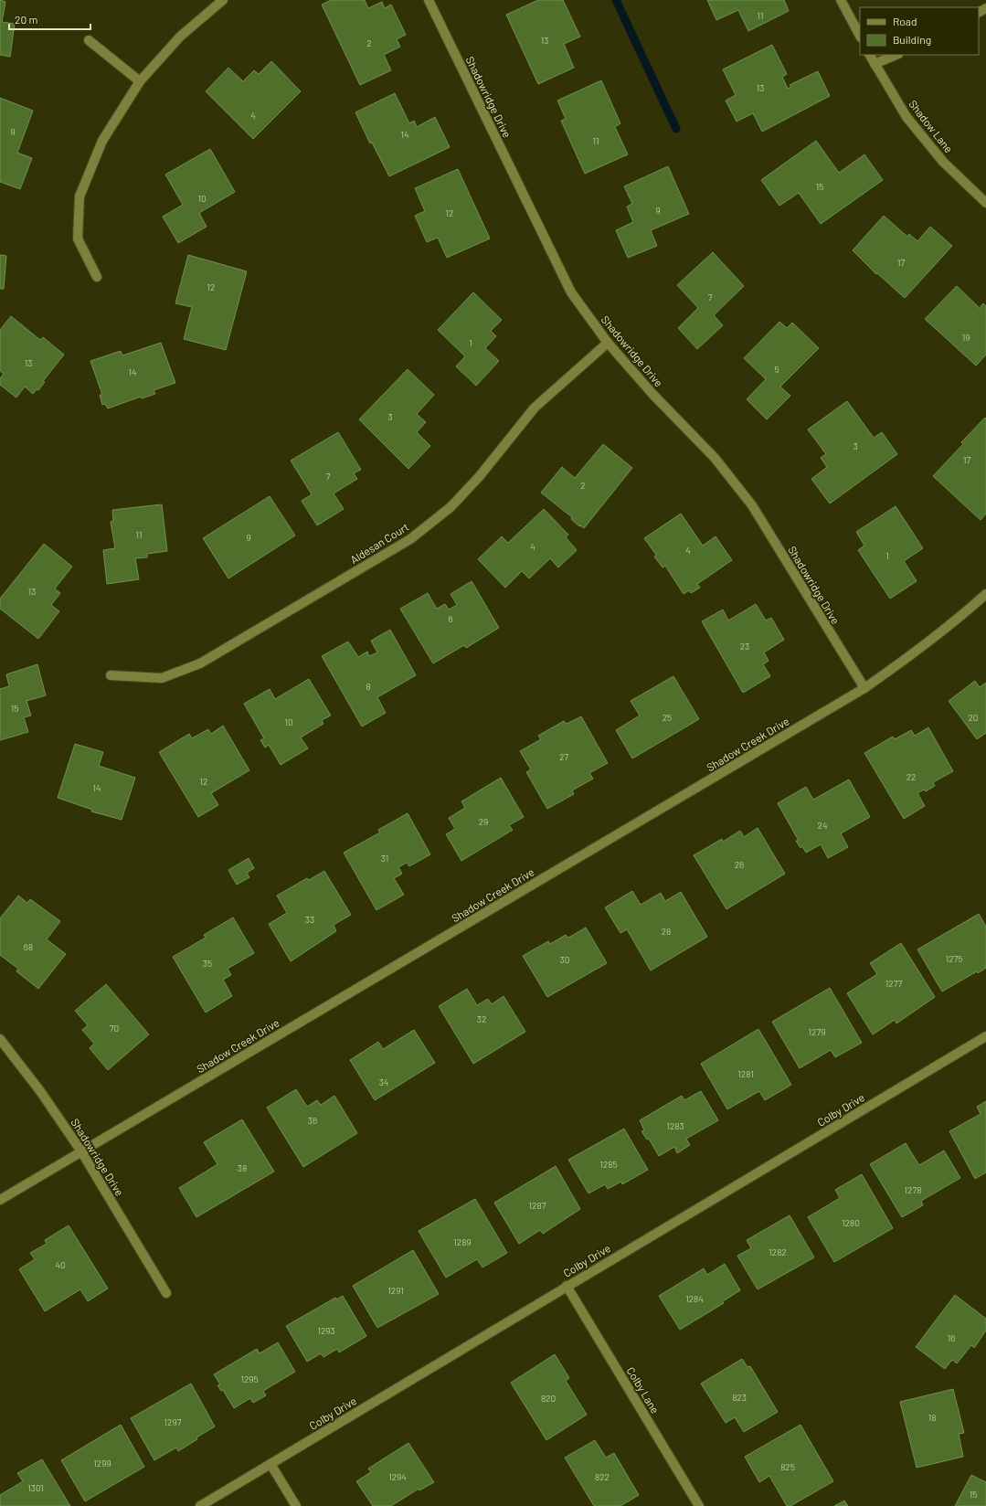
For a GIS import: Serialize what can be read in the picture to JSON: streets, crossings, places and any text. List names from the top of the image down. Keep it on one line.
{"streets":{"street":["Shadowridge Drive","Shadow Lane","Aldesan Court","Shadow Creek Drive","Colby Drive","Colby Lane"]},"crossings":[["Shadowridge Drive","Aldesan Court"],["Shadowridge Drive","Shadow Creek Drive"],["Colby Drive","Colby Lane"]],"house_numbers":["11","13","2","13","4","9","14","11","15","10","9","12","17","12","7","19","1","13","5","14","3","3","17","7","2","11","9","4","4","1","13","6","23","8","15","25","20","10","27","22","12","14","29","24","31","26","33","28","68","1275","30","35","1277","32","70","1279","1281","34","36","1283","1285","38","1278","1287","1280","1289","1282","40","1291","1284","1293","16","1295","823","820","18","1297","1299","825","1294","822","1301","15"],"legend":["Road","Building"],"scale_bar":"20 m"}
